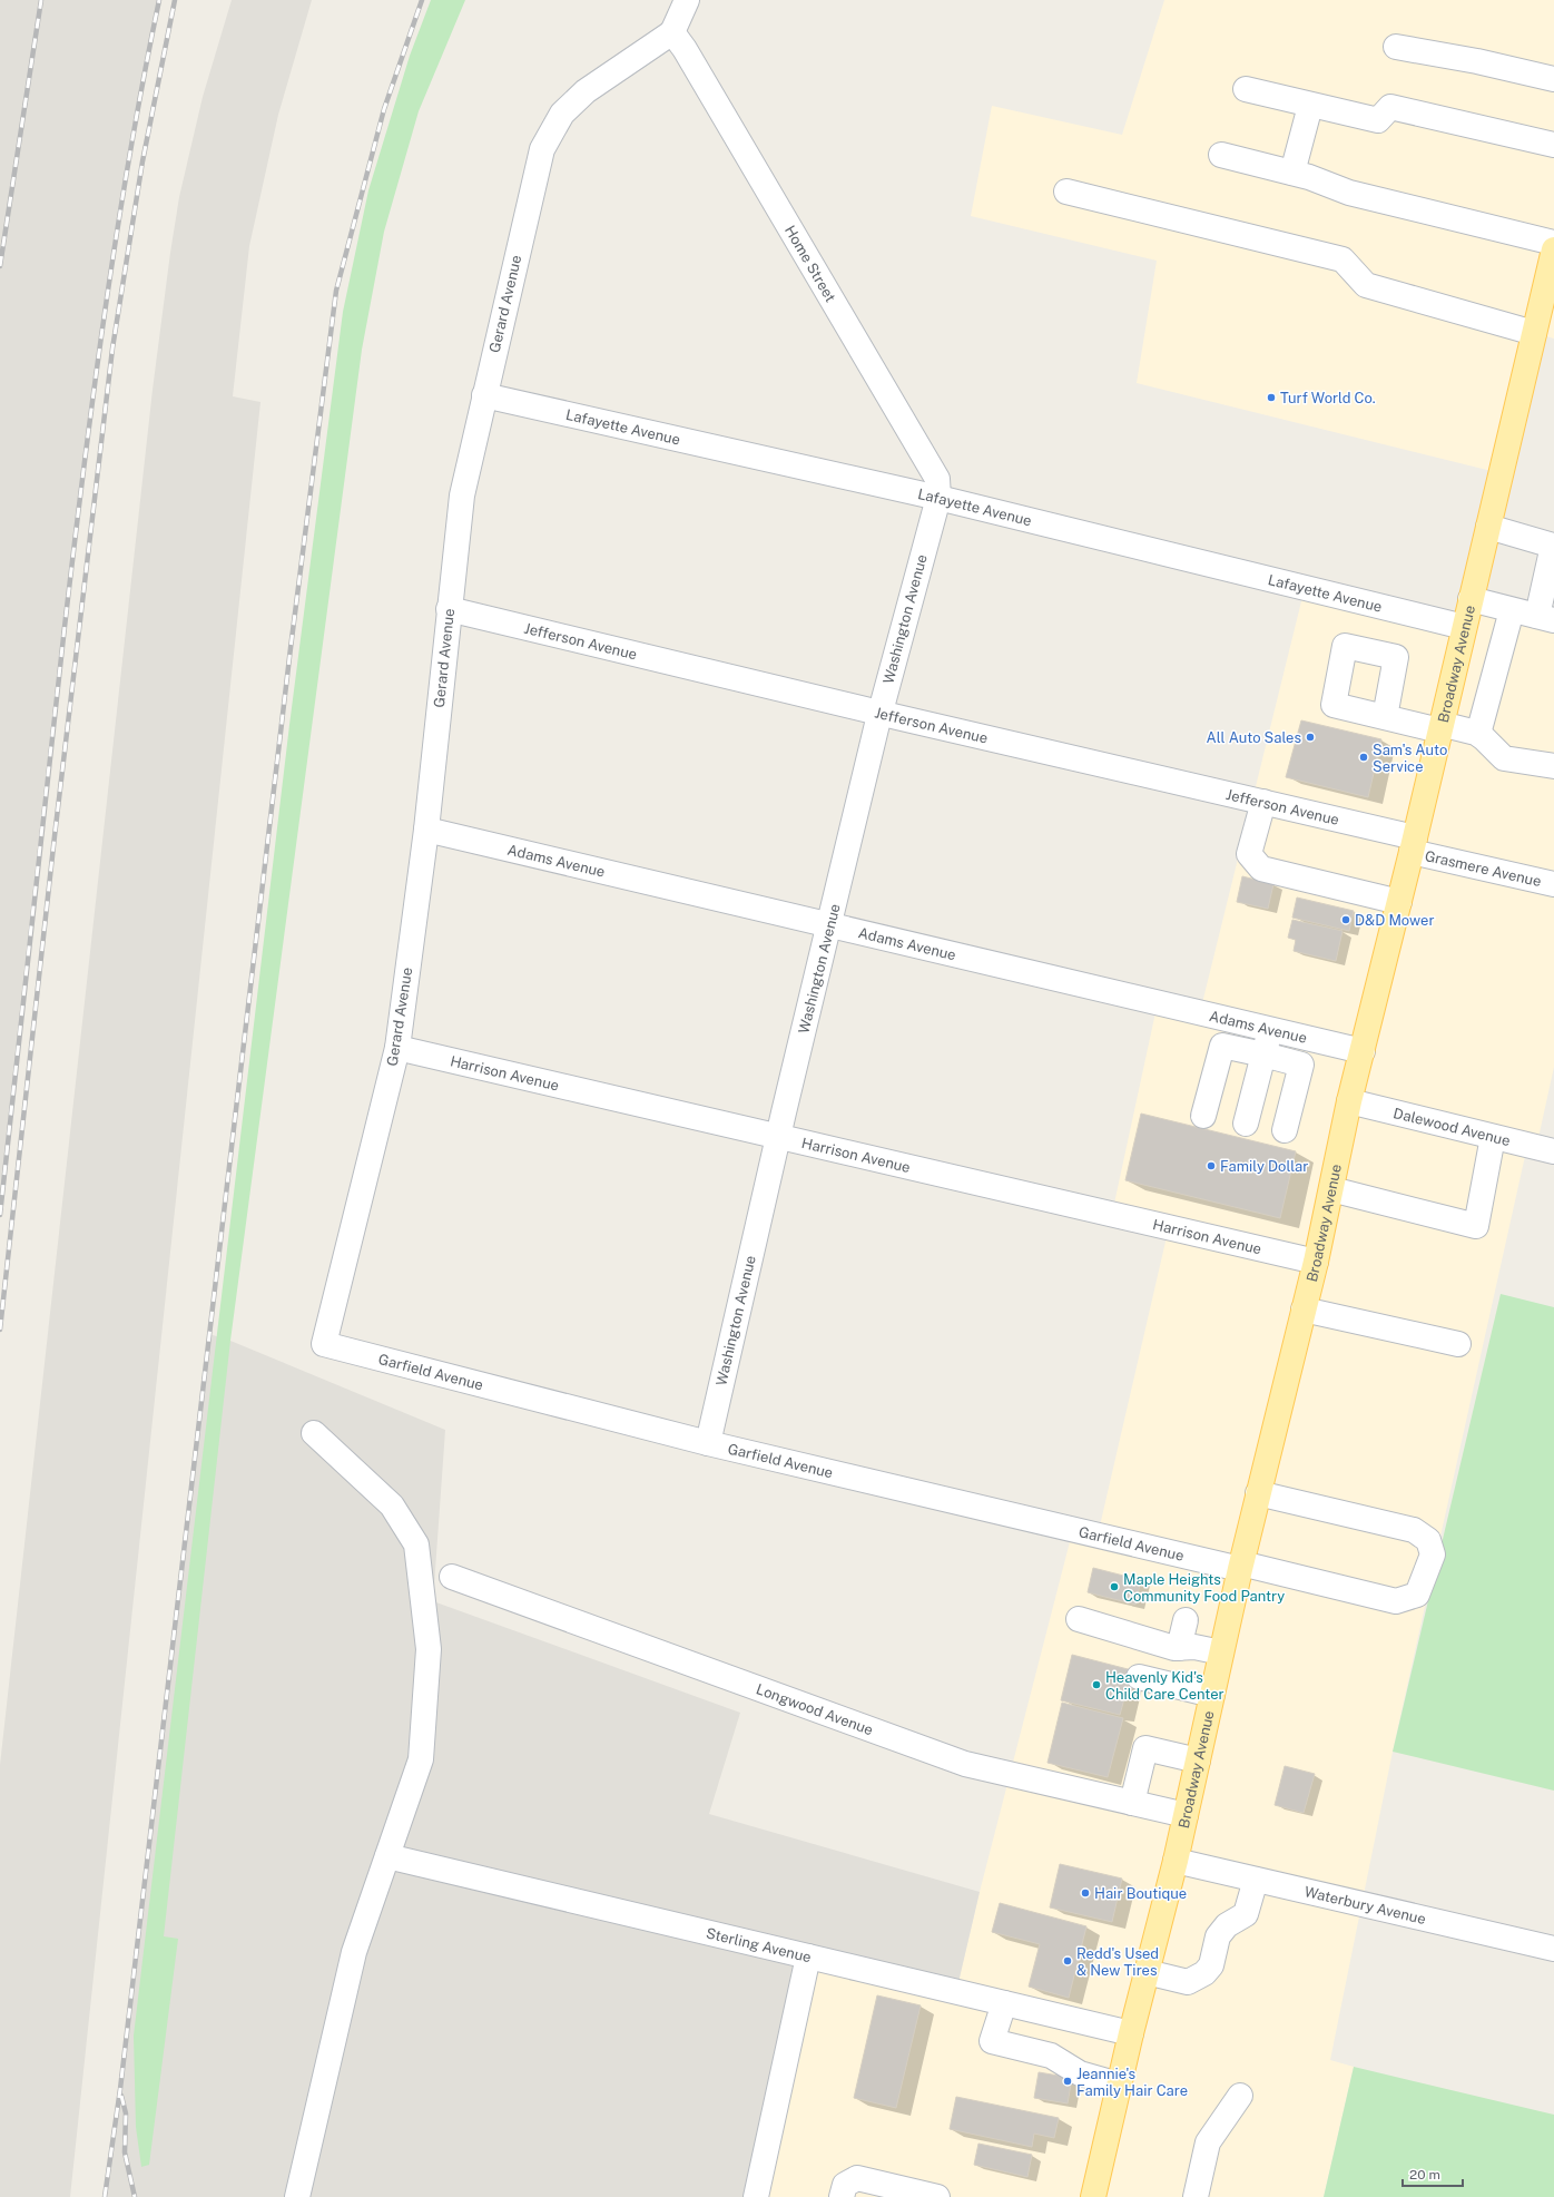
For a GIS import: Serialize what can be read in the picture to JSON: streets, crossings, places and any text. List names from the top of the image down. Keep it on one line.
{"streets":{"main road":["Broadway Avenue"],"street":["Home Street","Gerard Avenue","Lafayette Avenue","Washington Avenue","Jefferson Avenue","Adams Avenue","Grasmere Avenue","Harrison Avenue","Dalewood Avenue","Garfield Avenue","Longwood Avenue","Waterbury Avenue","Sterling Avenue"]},"crossings":[["Home Street","Gerard Avenue"],["Home Street","Lafayette Avenue"],["Home Street","Washington Avenue"],["Gerard Avenue","Lafayette Avenue"],["Gerard Avenue","Jefferson Avenue"],["Gerard Avenue","Adams Avenue"],["Gerard Avenue","Harrison Avenue"],["Gerard Avenue","Garfield Avenue"],["Lafayette Avenue","Washington Avenue"],["Lafayette Avenue","Broadway Avenue"],["Washington Avenue","Jefferson Avenue"],["Washington Avenue","Adams Avenue"],["Washington Avenue","Harrison Avenue"],["Washington Avenue","Garfield Avenue"],["Jefferson Avenue","Broadway Avenue"],["Jefferson Avenue","Grasmere Avenue"],["Broadway Avenue","Adams Avenue"],["Broadway Avenue","Grasmere Avenue"],["Broadway Avenue","Harrison Avenue"],["Broadway Avenue","Dalewood Avenue"],["Broadway Avenue","Garfield Avenue"],["Broadway Avenue","Longwood Avenue"],["Broadway Avenue","Waterbury Avenue"],["Broadway Avenue","Sterling Avenue"]],"places":["Turf World Co.","All Auto Sales","Sam's Auto Service","D&D Mower","Family Dollar","Maple Heights Community Food Pantry","Heavenly Kid's Child Care Center","Hair Boutique","Redd's Used & New Tires","Jeannie's Family Hair Care"],"scale_bar":"20 m"}
